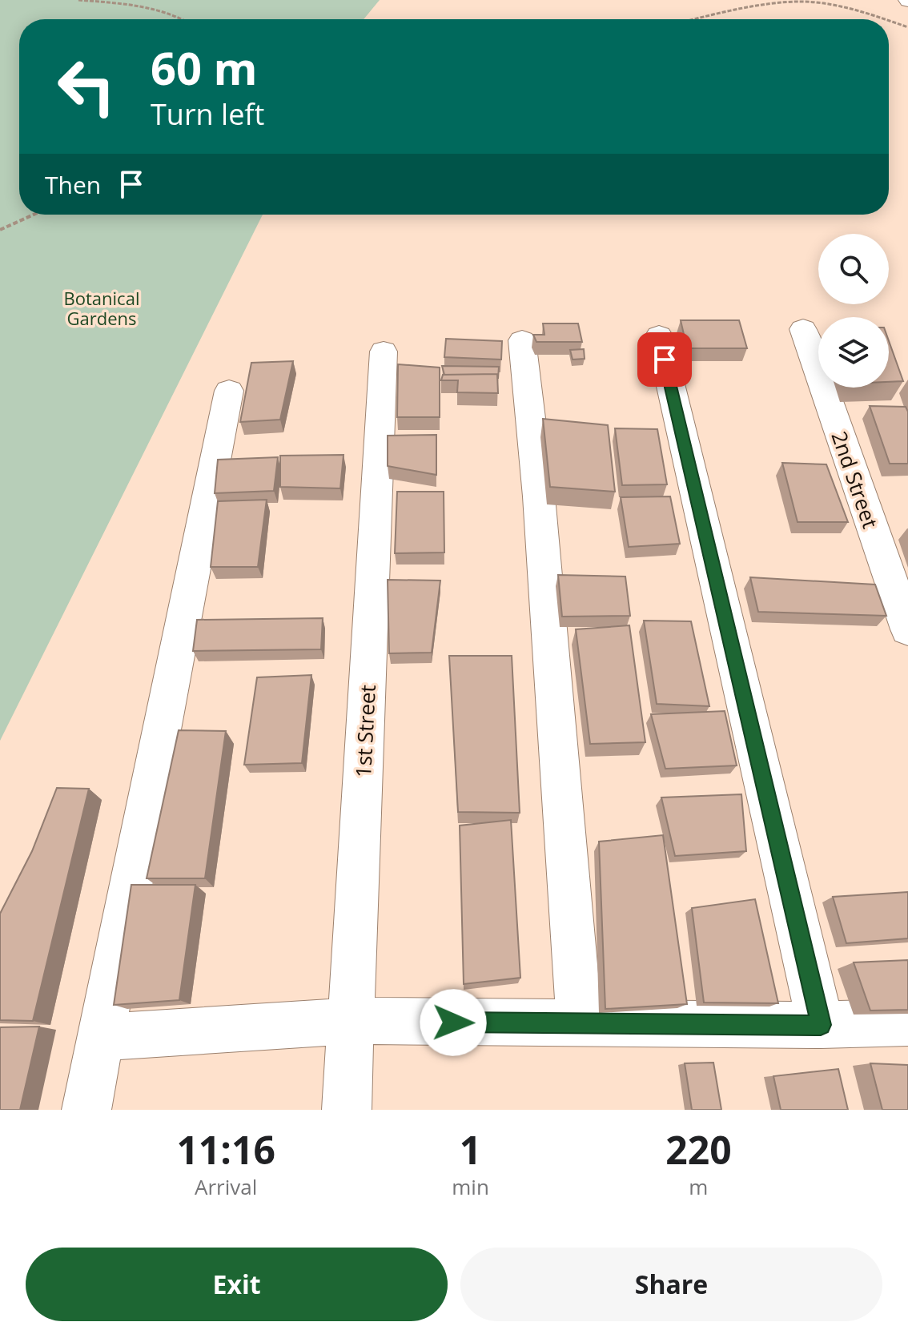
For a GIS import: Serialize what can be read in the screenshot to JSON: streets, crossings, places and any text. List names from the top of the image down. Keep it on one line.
{"streets":{"street":["2nd Street","1st Street"]},"parks":["Botanical Gardens"],"page":{"turn":["60 m","Turn left"],"then":"Then","eta":["11:16","Arrival","1","min","220","m"],"buttons":["Exit","Share"]}}
